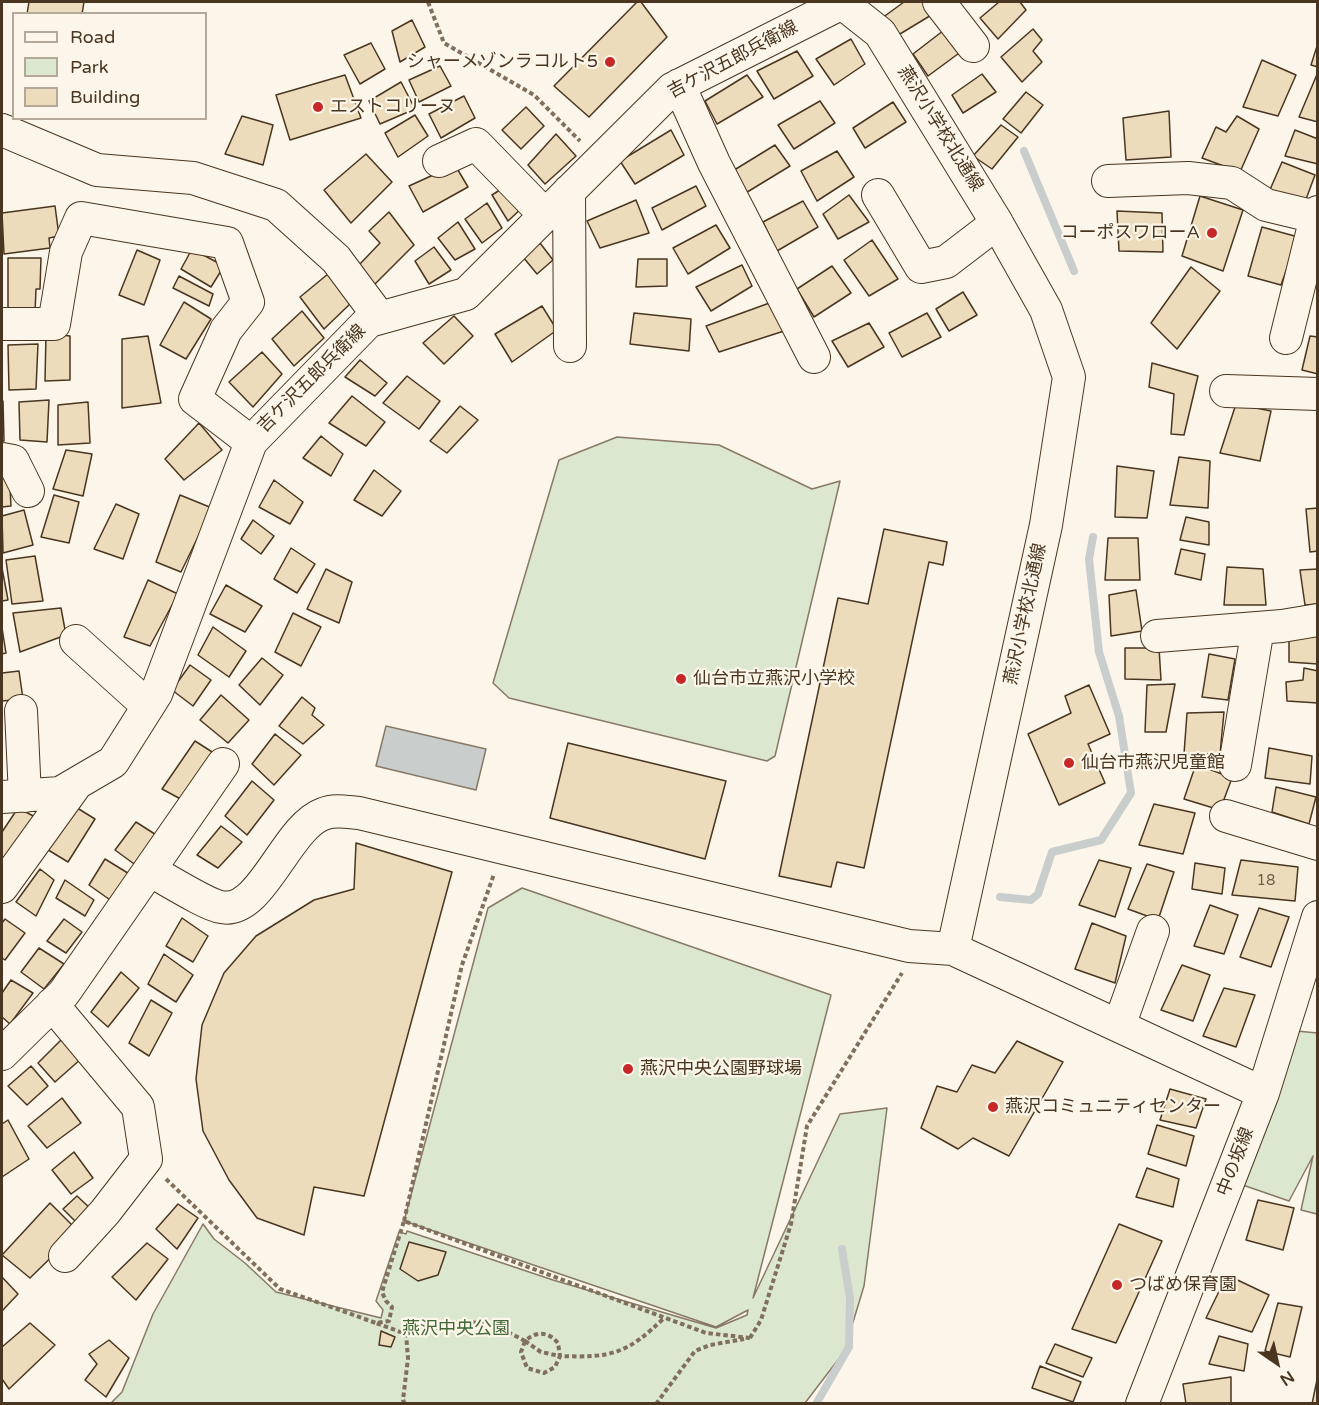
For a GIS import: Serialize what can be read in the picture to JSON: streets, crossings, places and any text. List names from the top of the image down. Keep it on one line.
{"streets":{"street":["吉ケ沢五郎兵衛線","燕沢小学校北通線","中の坂線"]},"crossings":[["吉ケ沢五郎兵衛線","燕沢小学校北通線"]],"parks":["燕沢中央公園"],"places":["シャーメゾンラコルト5","エストコリーヌ","コーポスワローA","仙台市立燕沢小学校","仙台市燕沢児童館","燕沢中央公園野球場","燕沢コミュニティセンター","つばめ保育園"],"house_numbers":["18"],"legend":["Road","Park","Building"],"north":"bottom right"}
